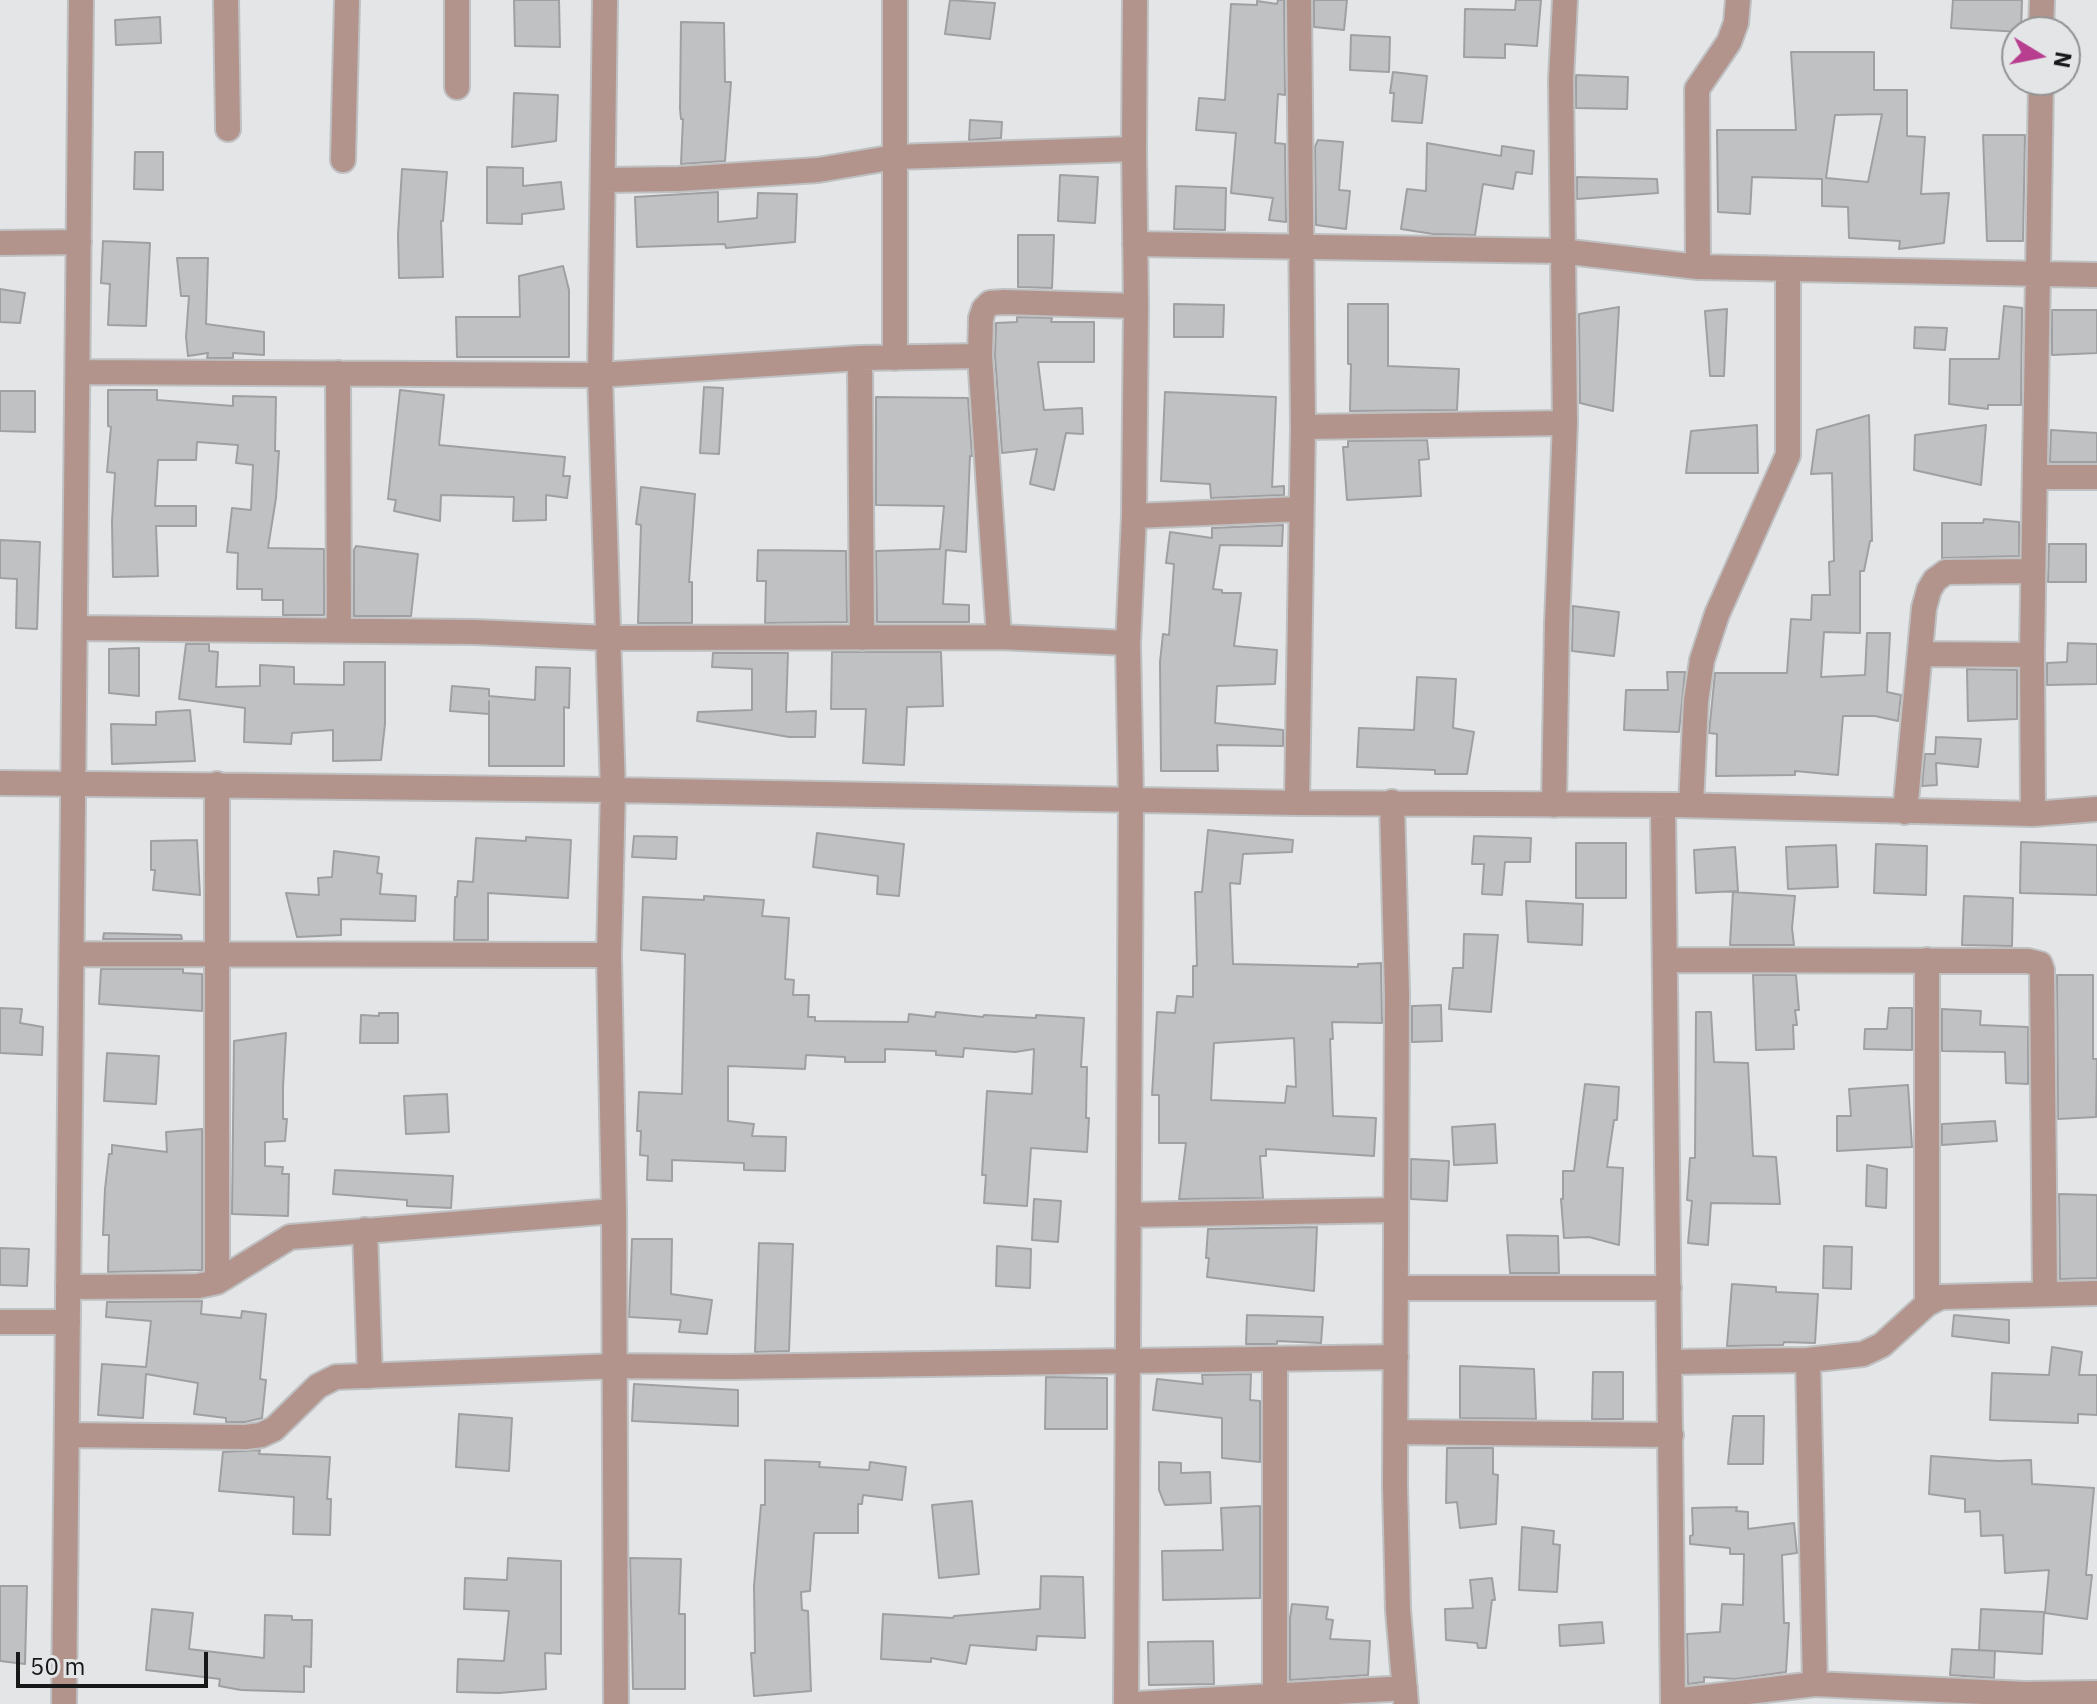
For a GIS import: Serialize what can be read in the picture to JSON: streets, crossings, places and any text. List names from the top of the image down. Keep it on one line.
{"scale_bar":"50 m","north":"right"}
